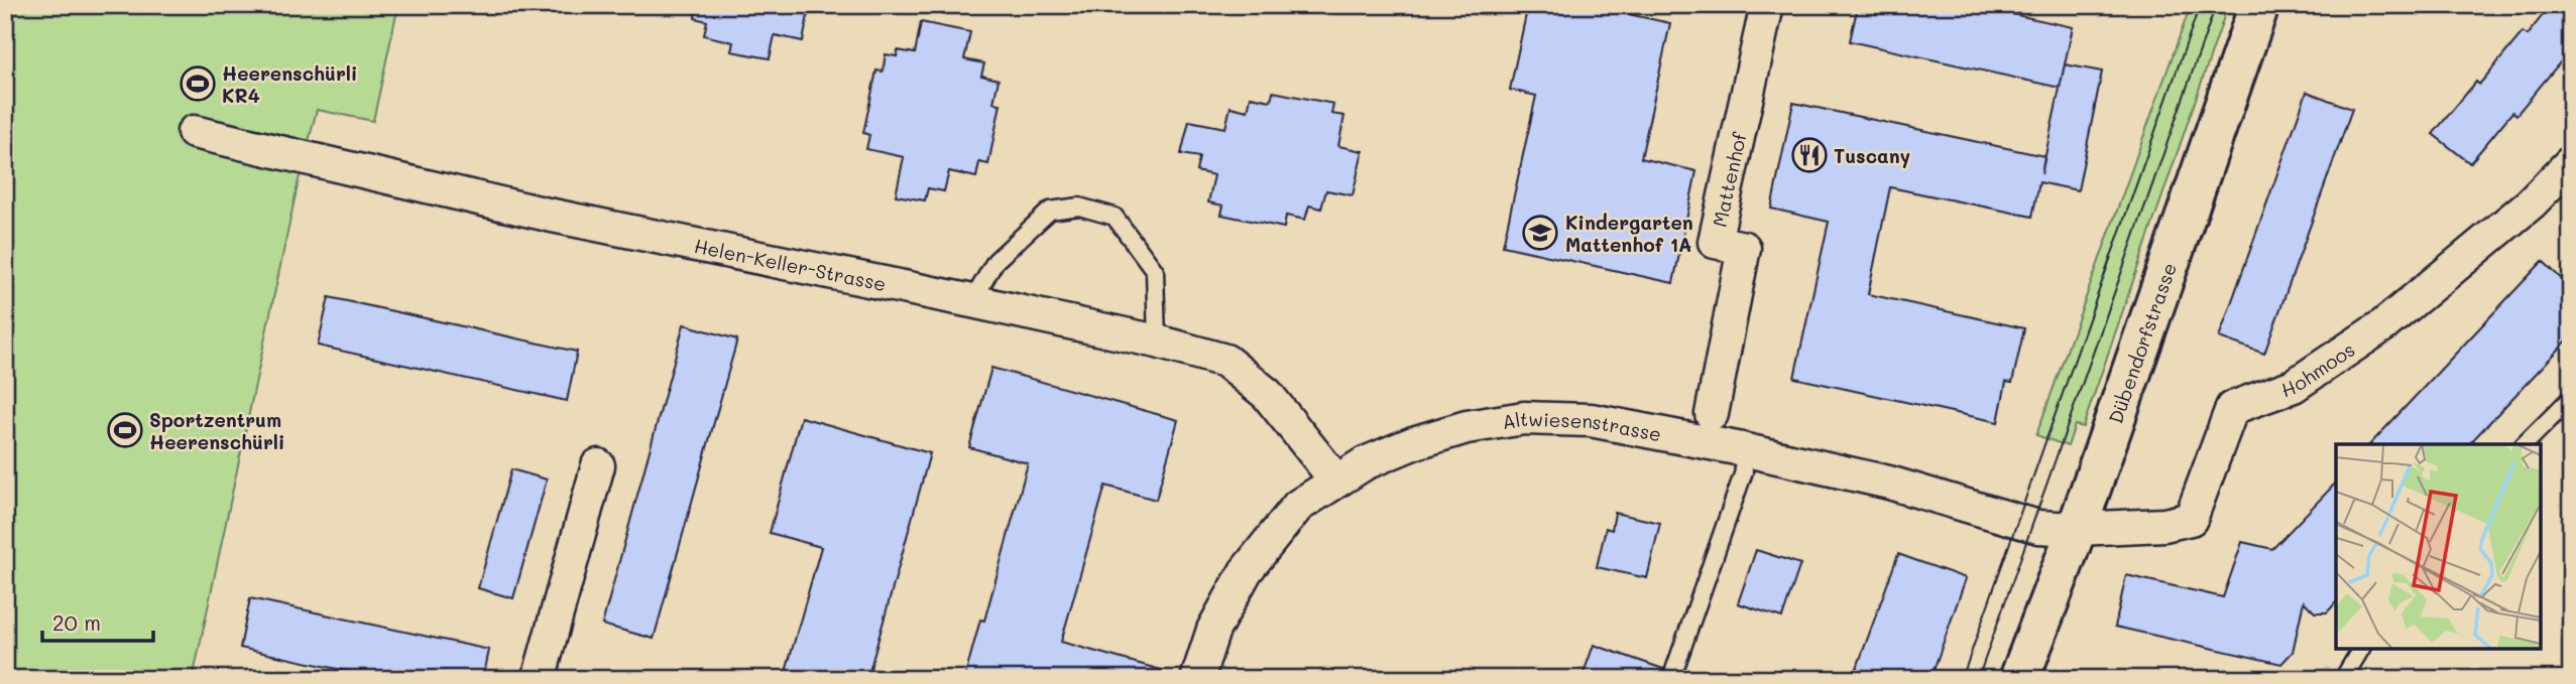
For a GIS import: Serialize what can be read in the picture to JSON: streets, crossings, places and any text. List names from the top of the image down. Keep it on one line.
{"streets":{"street":["Mattenhof","Helen-Keller-Strasse","Dübendorfstrasse","Hohmoos","Altwiesenstrasse"]},"crossings":[["Helen-Keller-Strasse","Altwiesenstrasse"],["Dübendorfstrasse","Hohmoos"],["Dübendorfstrasse","Altwiesenstrasse"],["Hohmoos","Altwiesenstrasse"]],"places":{"sports":["Heerenschürli KR4","Sportzentrum Heerenschürli"],"restaurant":["Tuscany"],"school or university":["Kindergarten Mattenhof 1A"]},"scale_bar":"20 m"}
